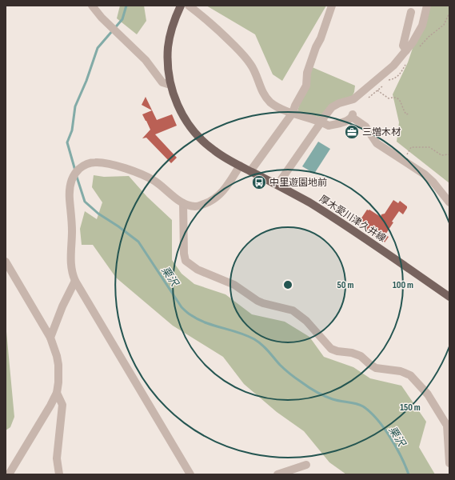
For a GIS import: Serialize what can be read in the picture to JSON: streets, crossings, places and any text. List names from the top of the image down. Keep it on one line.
{"streets":{"main road":["厚木愛川津久井線"]},"water":["栗沢"],"places":{"office":["三増木材"],"bus stop":["中里遊園地前"]},"rings":["50 m","100 m","150 m"]}
